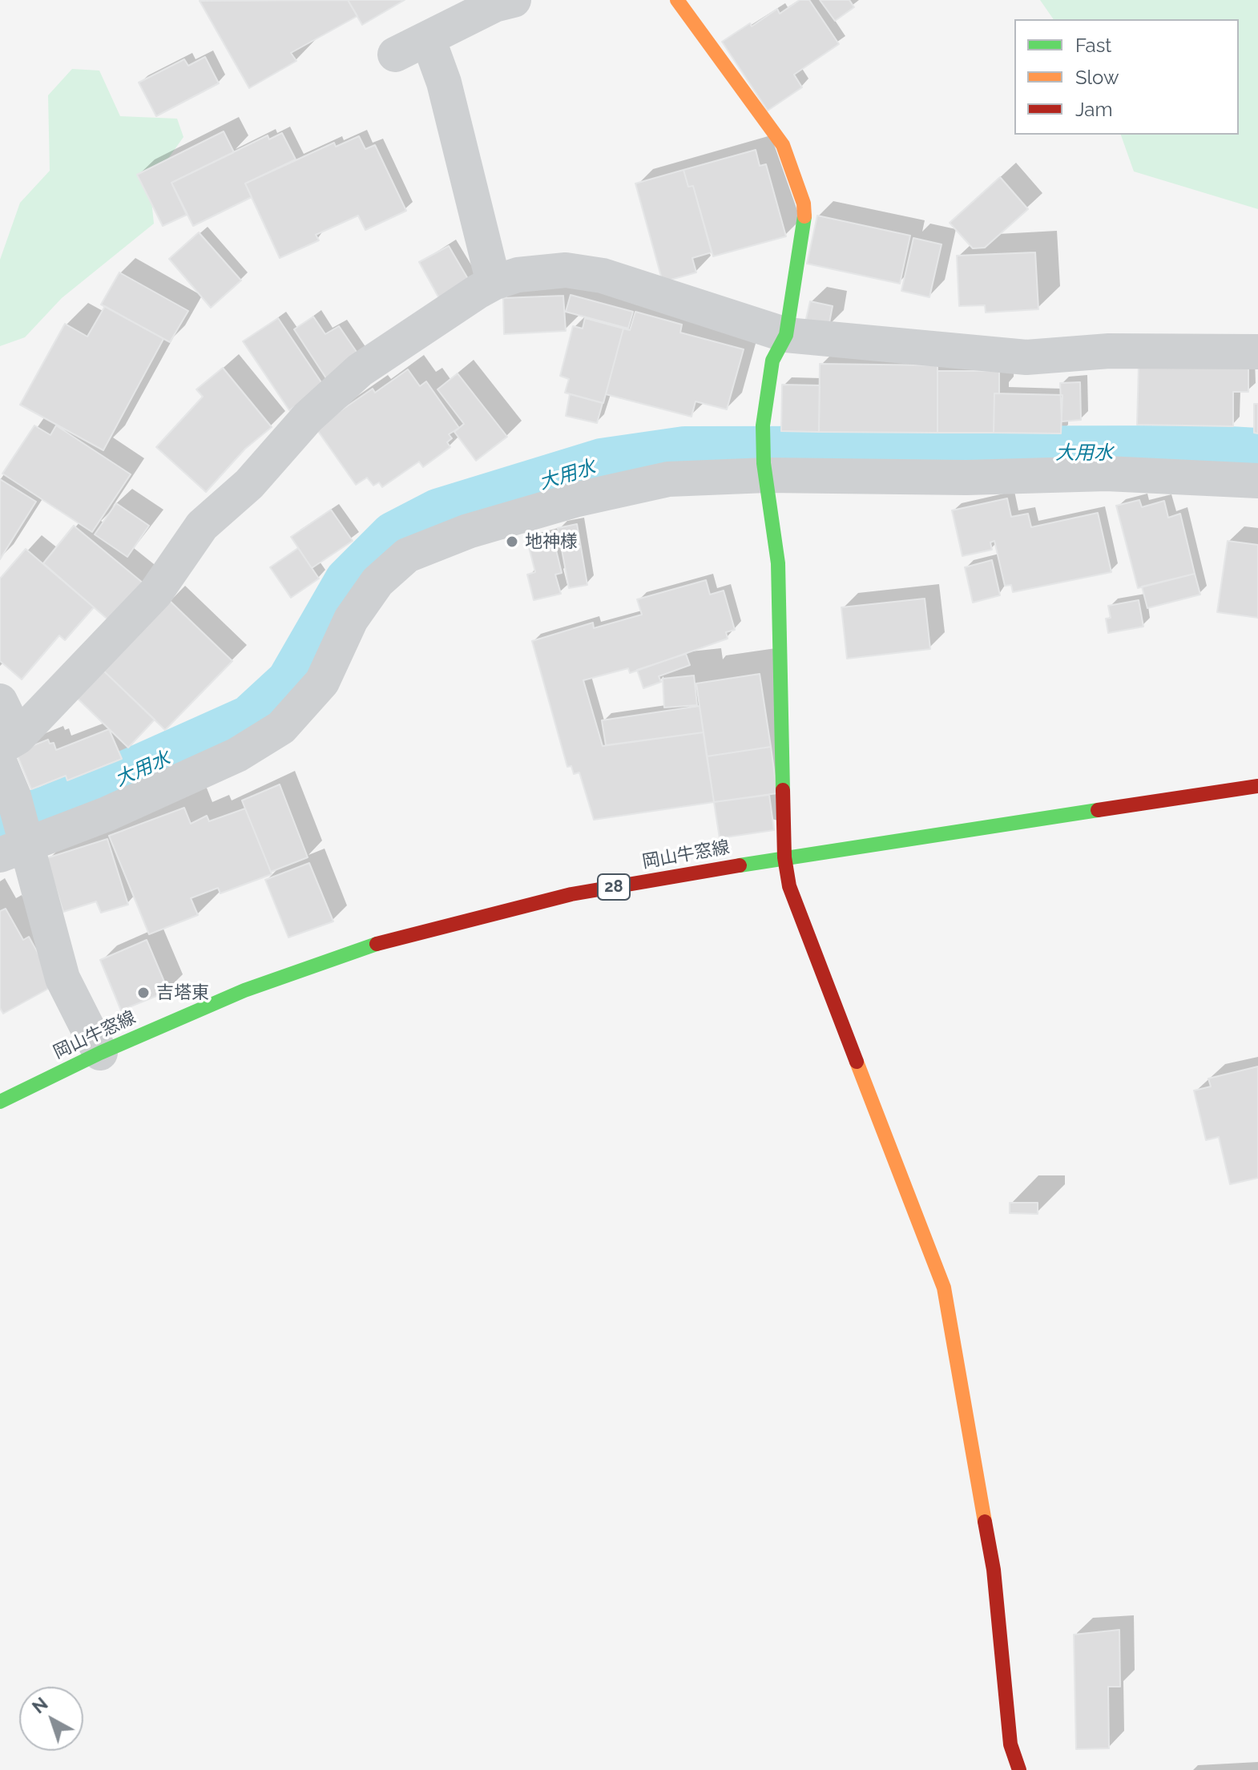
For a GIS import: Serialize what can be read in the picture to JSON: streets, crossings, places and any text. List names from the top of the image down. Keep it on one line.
{"streets":{"street":["岡山牛窓線","28"]},"water":["大用水"],"places":["地神様","吉塔東"],"legend":["Fast","Slow","Jam"],"north":"top left"}
